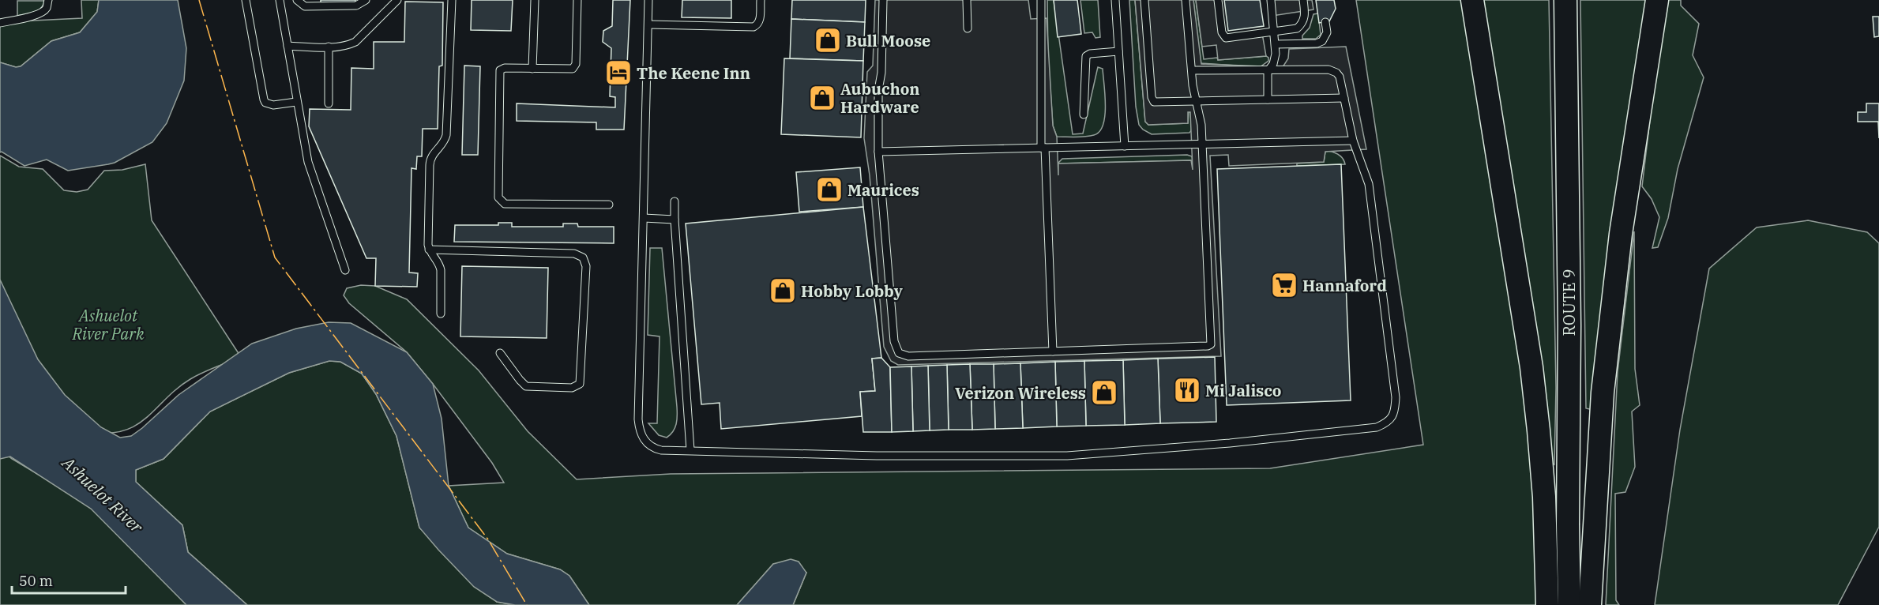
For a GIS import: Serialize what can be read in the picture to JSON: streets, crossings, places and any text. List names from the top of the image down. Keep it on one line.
{"streets":{"highway":["ROUTE 9"]},"water":["Ashuelot River"],"parks":["Ashuelot River Park"],"places":{"shop":["Bull Moose","Aubuchon Hardware","Maurices","Hobby Lobby","Verizon Wireless"],"hotel":["The Keene Inn"],"supermarket":["Hannaford"],"restaurant":["Mi Jalisco"]},"scale_bar":"50 m"}
